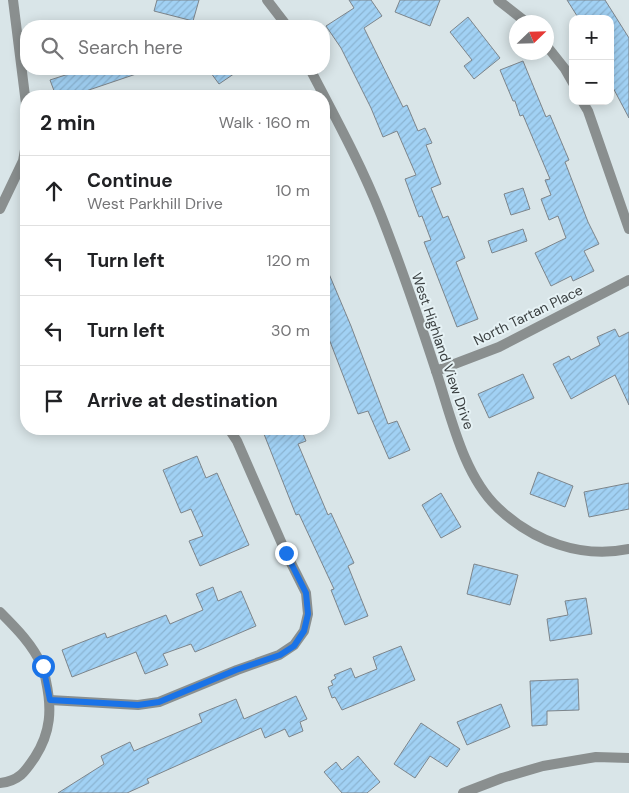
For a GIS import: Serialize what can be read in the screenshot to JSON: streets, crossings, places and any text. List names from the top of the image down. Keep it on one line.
{"streets":{"street":["North Tartan Place","West Highland View Drive"]},"crossings":[["North Tartan Place","West Highland View Drive"]],"north":"top right","page":{"map_buttons":["+","−"],"search":"Search here","heading":["2 min","Walk · 160 m"],"list":[["Continue","West Parkhill Drive","10 m"],["Turn left","120 m"],["Turn left","30 m"],"Arrive at destination"]}}
